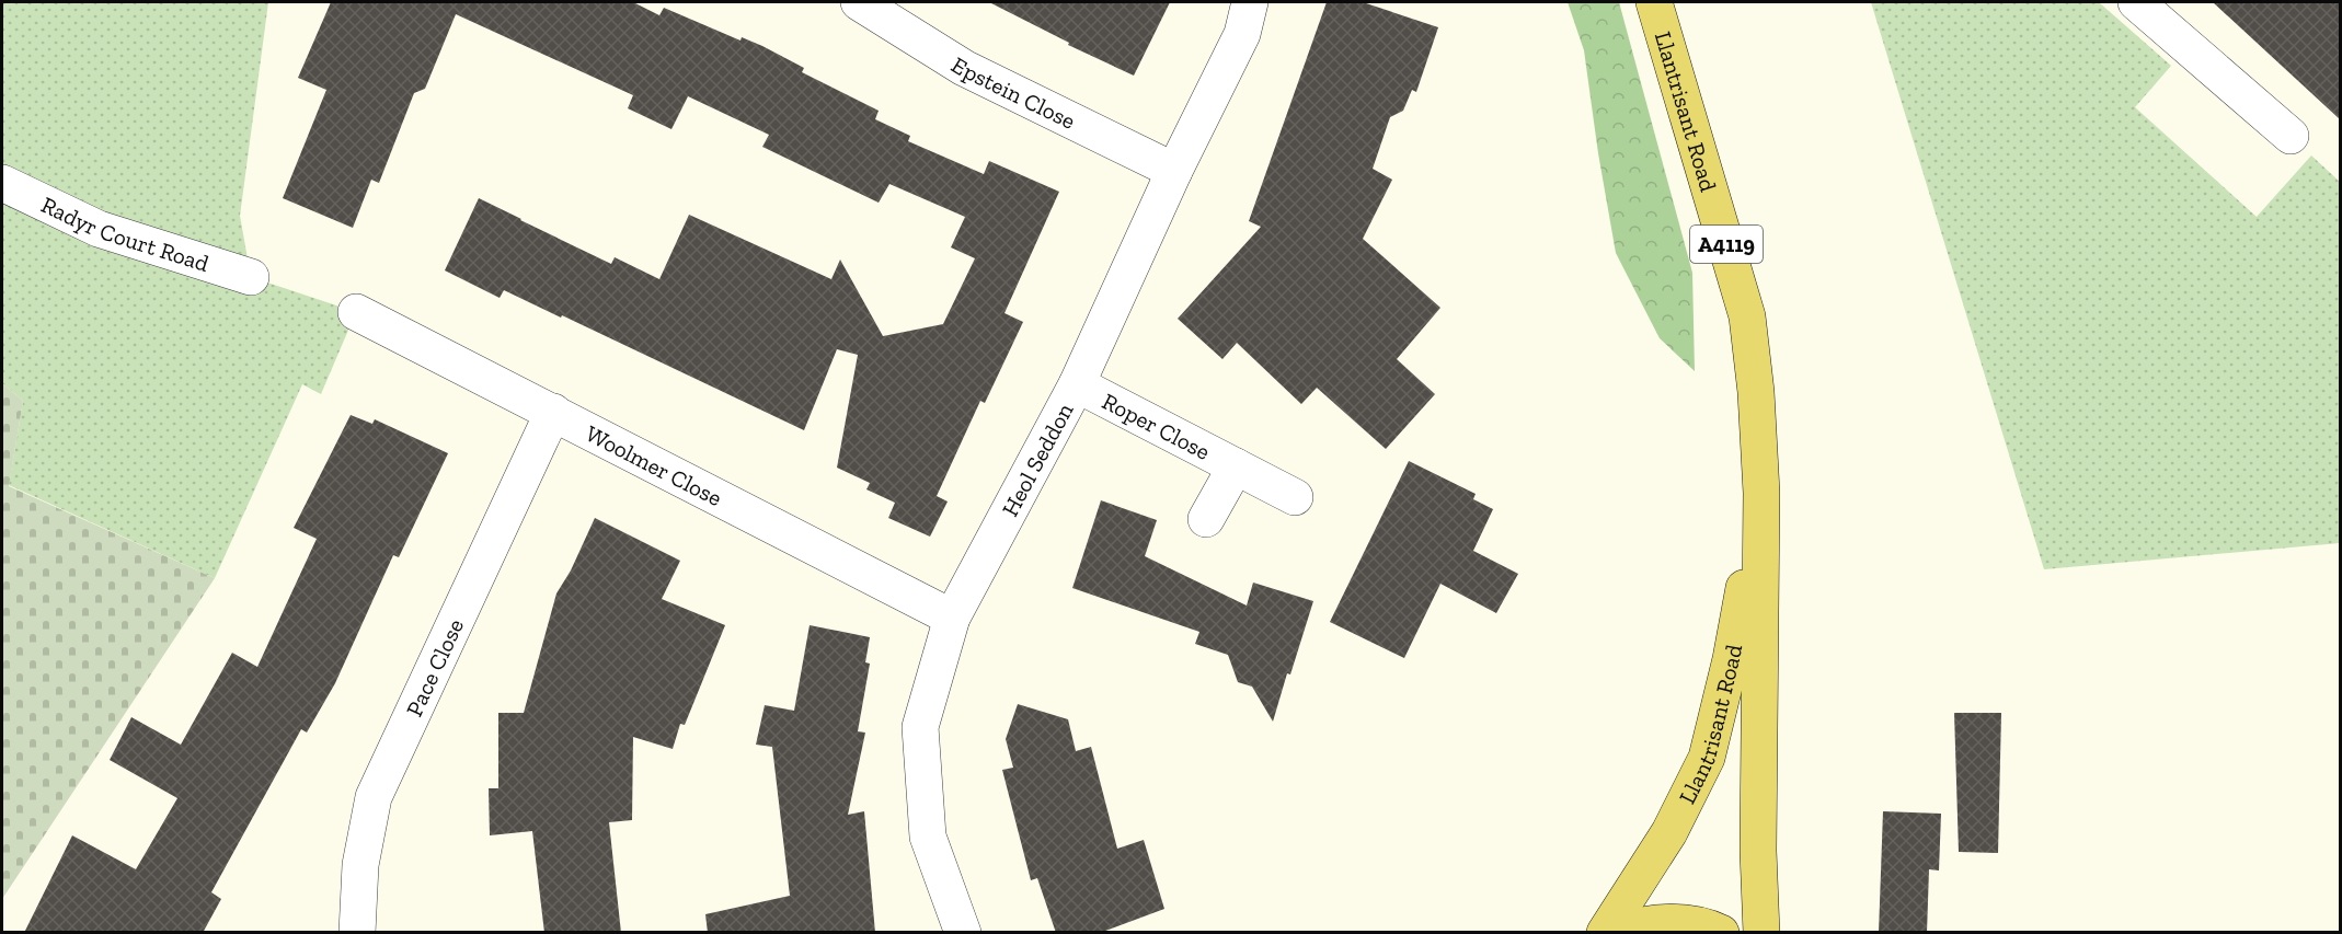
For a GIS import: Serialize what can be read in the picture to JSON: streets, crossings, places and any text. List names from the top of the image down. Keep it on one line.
{"streets":{"main road":["Llantrisant Road","A4119"],"street":["Epstein Close","Radyr Court Road","Roper Close","Heol Seddon","Woolmer Close","Pace Close"]},"crossings":[["Epstein Close","Heol Seddon"],["Roper Close","Heol Seddon"],["Heol Seddon","Woolmer Close"],["Woolmer Close","Pace Close"]]}
